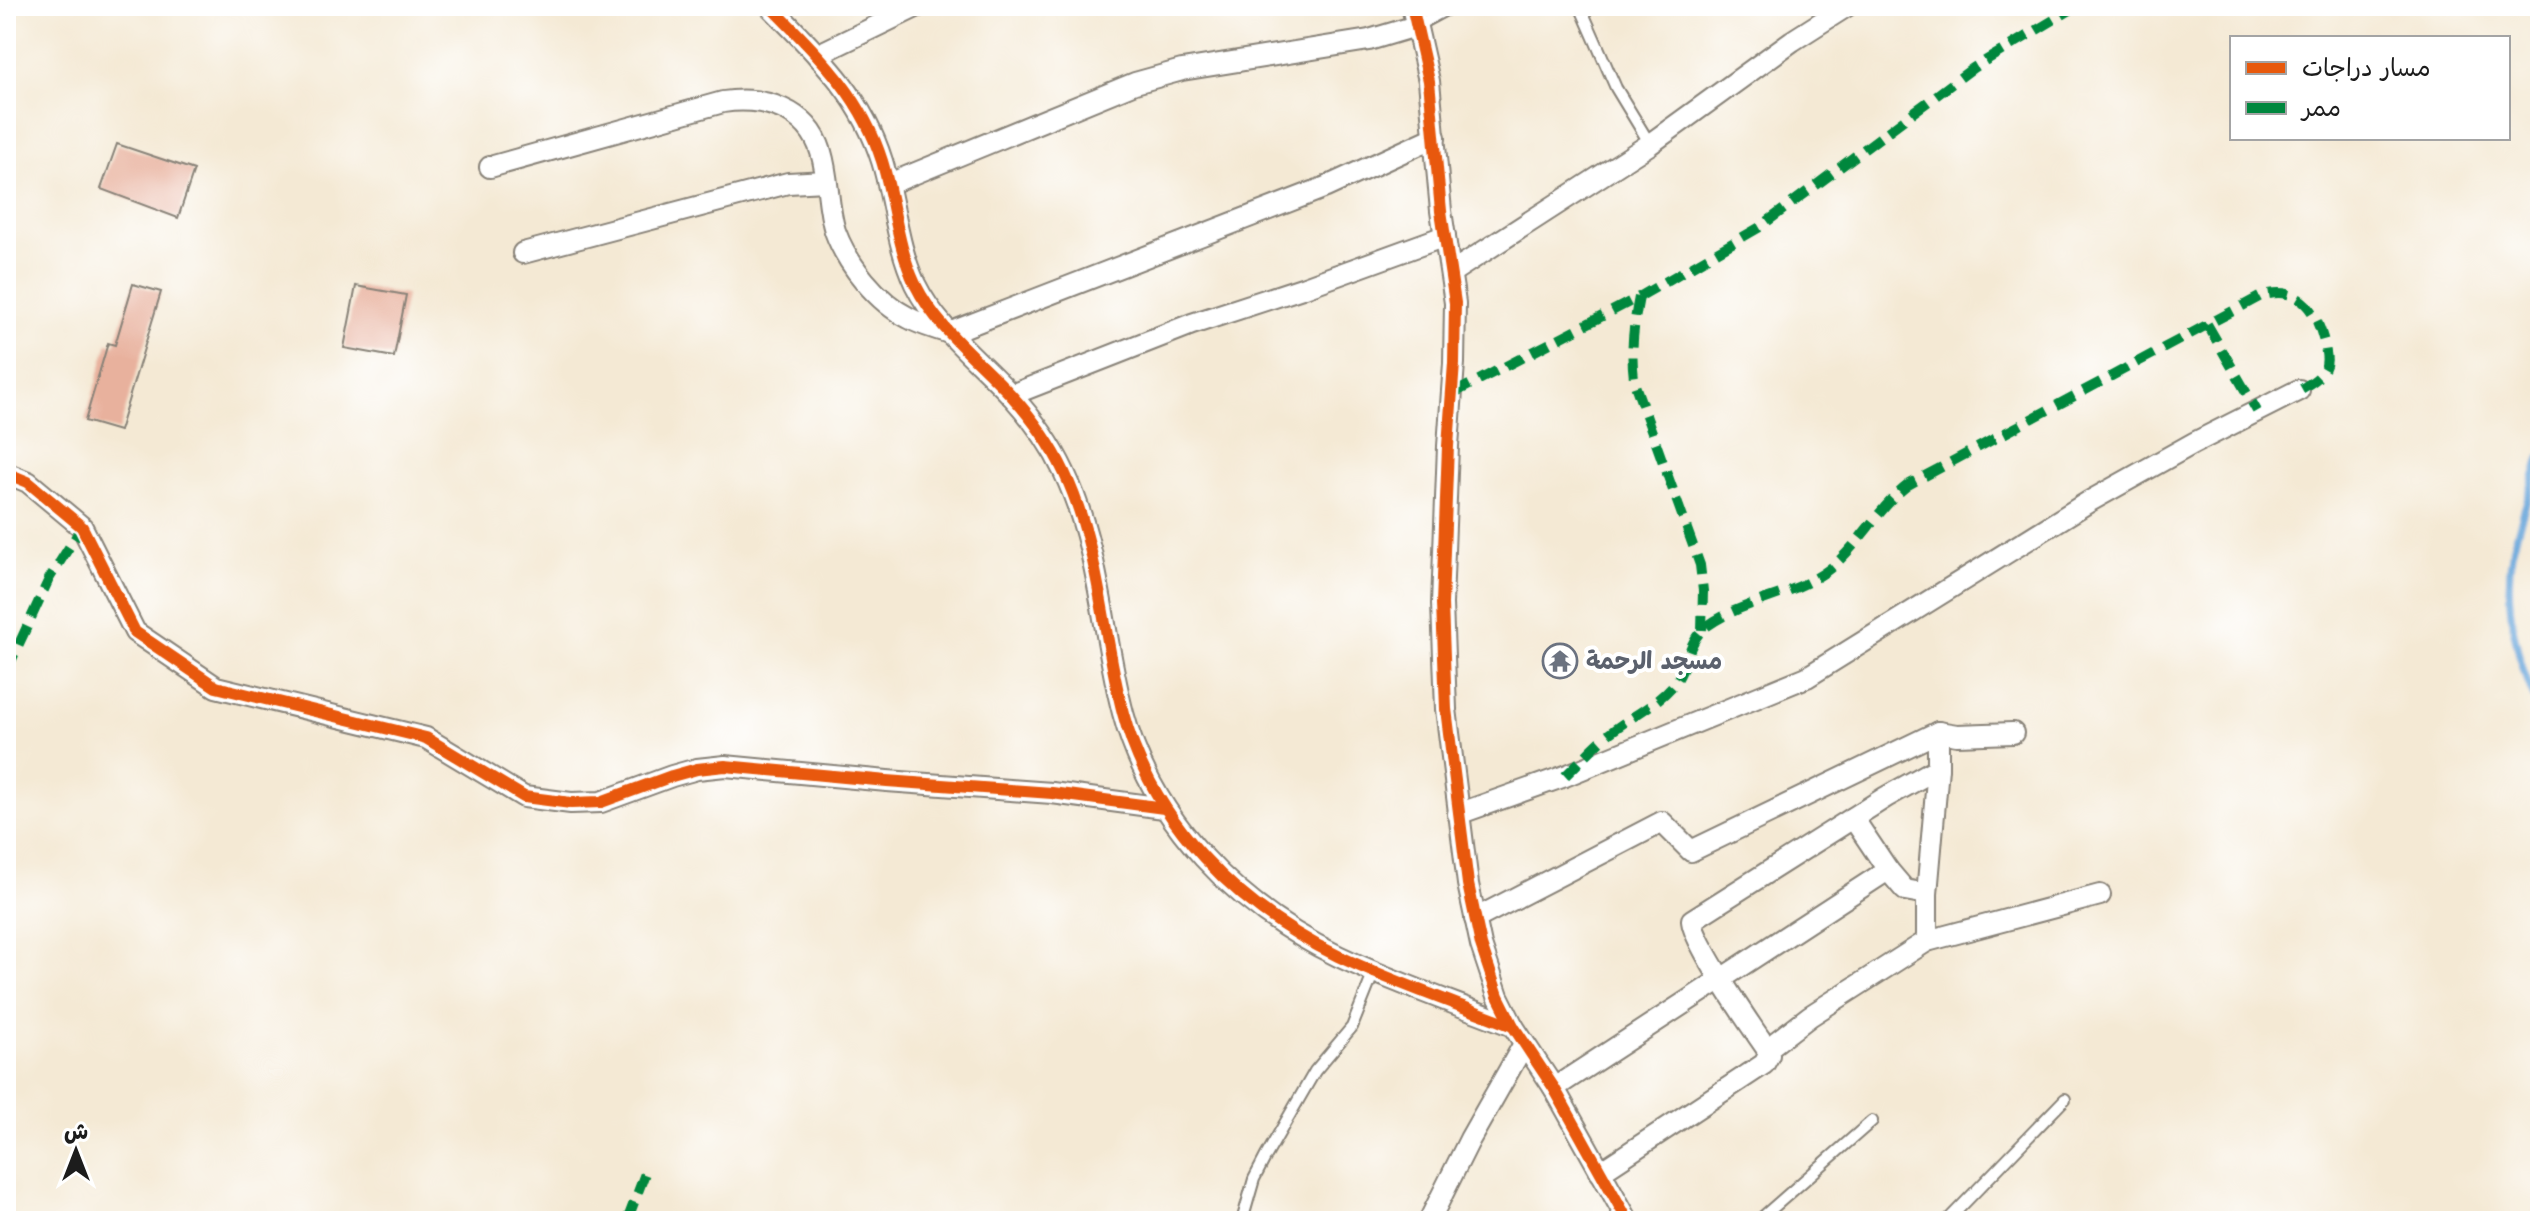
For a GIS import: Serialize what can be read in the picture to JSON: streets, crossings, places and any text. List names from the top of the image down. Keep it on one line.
{"places":{"temple":["مسجد الرحمة"]},"legend":["مسار دراجات","ممر"],"north":"top"}
